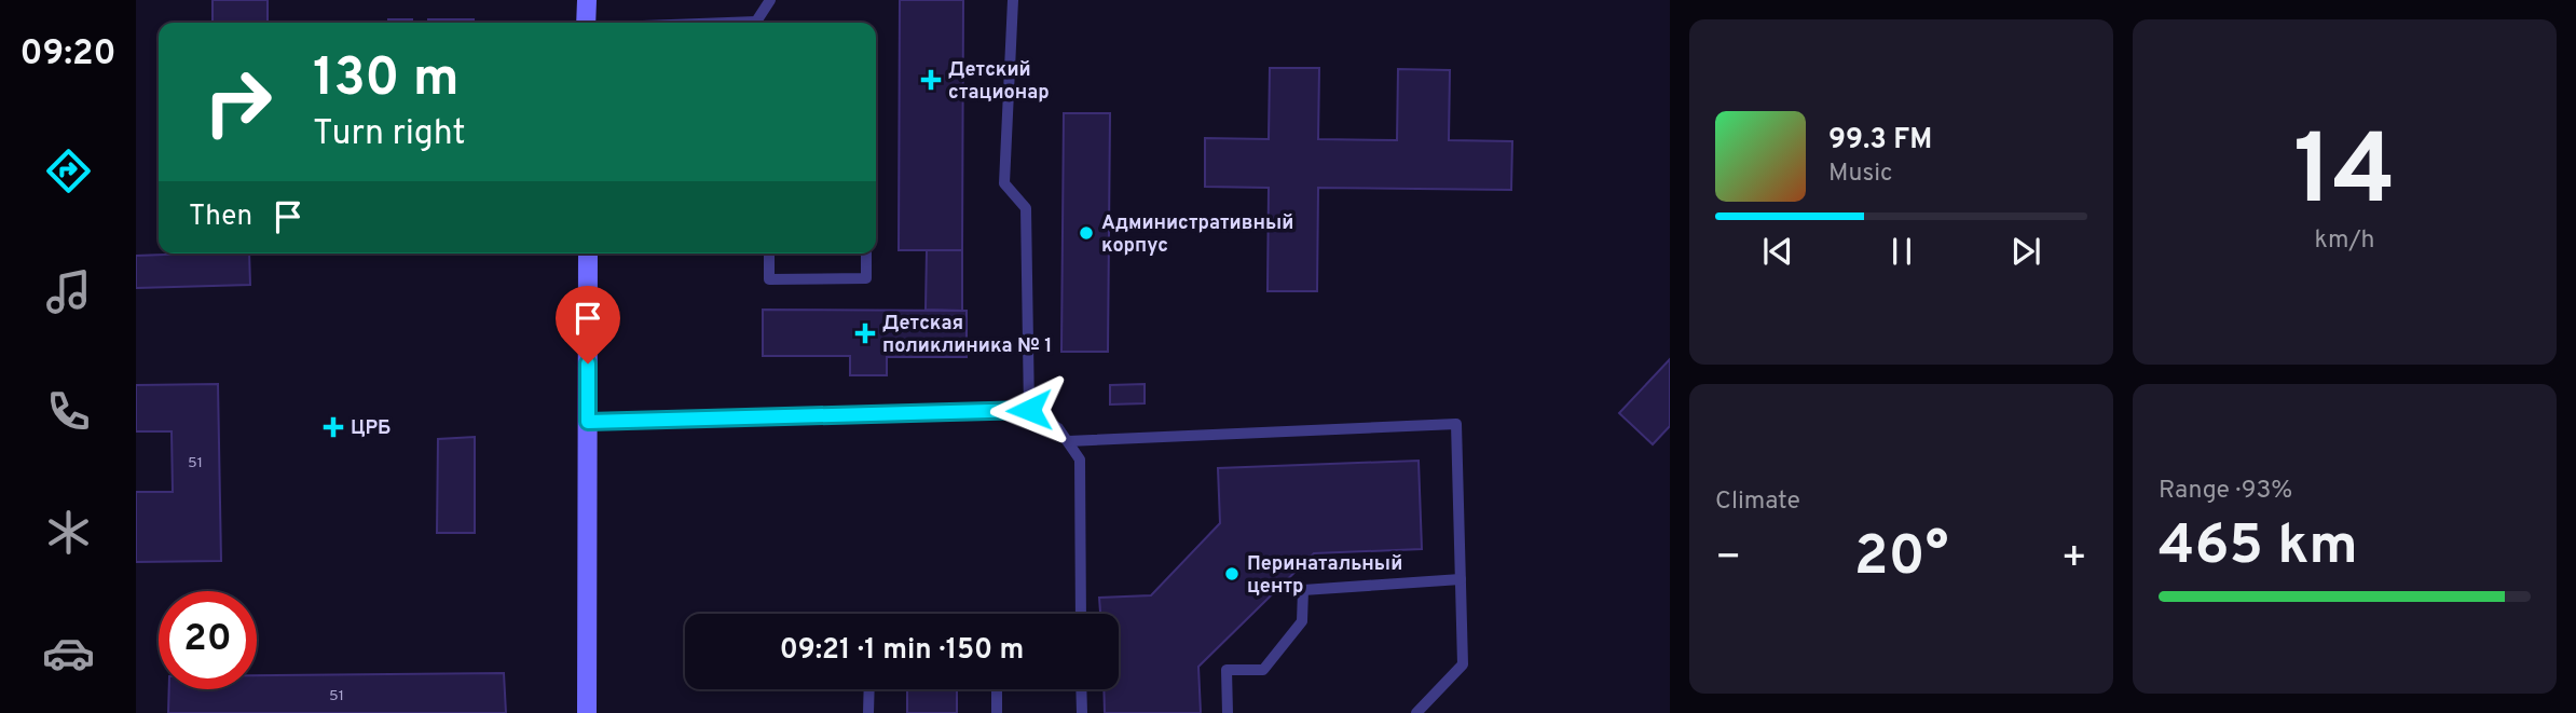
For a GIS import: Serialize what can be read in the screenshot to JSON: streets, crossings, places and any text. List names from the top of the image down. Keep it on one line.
{"places":{"health":["Детский стационар","Детская поликлиника № 1","ЦРБ"],"other":["Административный корпус","Перинатальный центр"]},"house_numbers":["51","51"],"page":{"tabs":"09:20","tile":[["14","km/h"],"Climate",["Range · 93%","465 km"]],"turn":["130 m","Turn right"],"song":["99.3 FM","Music"],"then":"Then","heat":["−","20°","+"],"limit":"20","trip":"09:21 · 1 min · 150 m"}}
